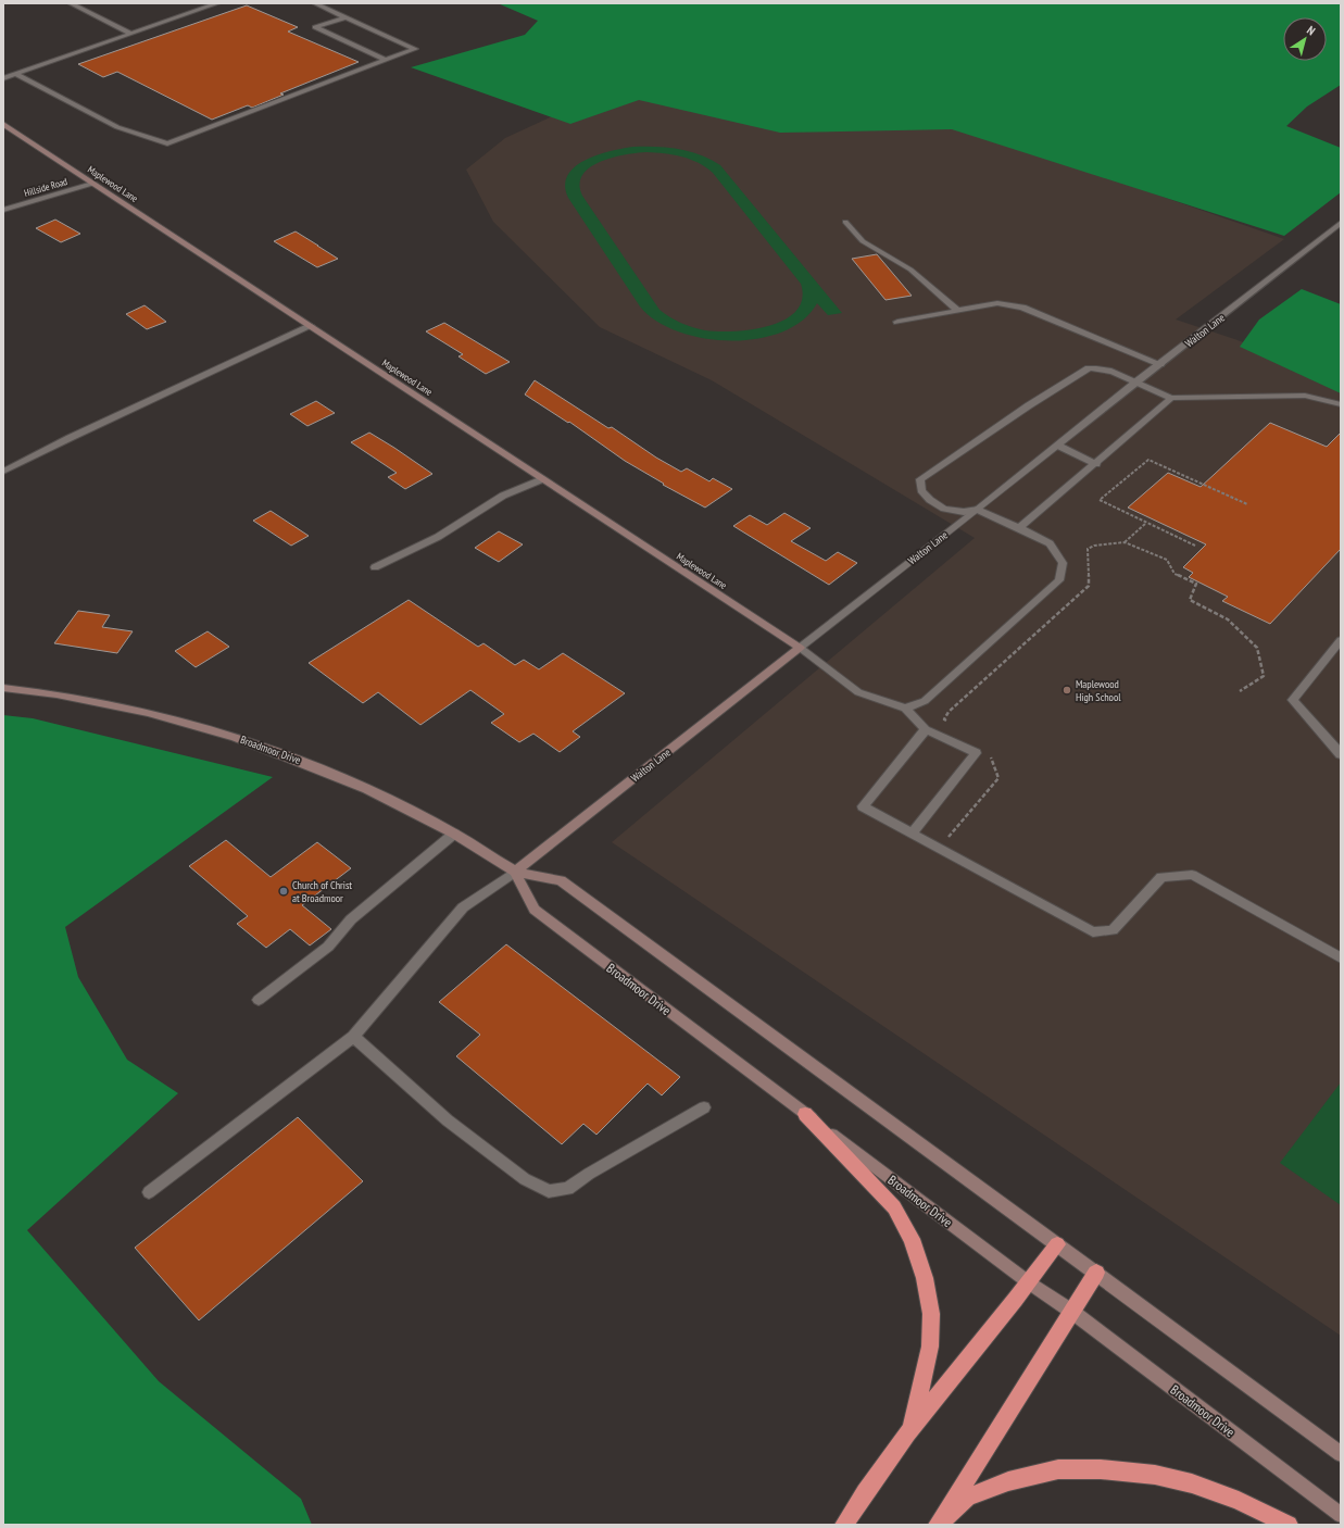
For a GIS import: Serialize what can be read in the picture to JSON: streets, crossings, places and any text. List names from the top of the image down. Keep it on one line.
{"streets":{"main road":["Maplewood Lane","Walton Lane","Broadmoor Drive"],"street":["Hillside Road"]},"crossings":[["Maplewood Lane","Hillside Road"],["Maplewood Lane","Walton Lane"],["Walton Lane","Broadmoor Drive"]],"places":["Maplewood High School","Church of Christ at Broadmoor"],"north":"top right"}
